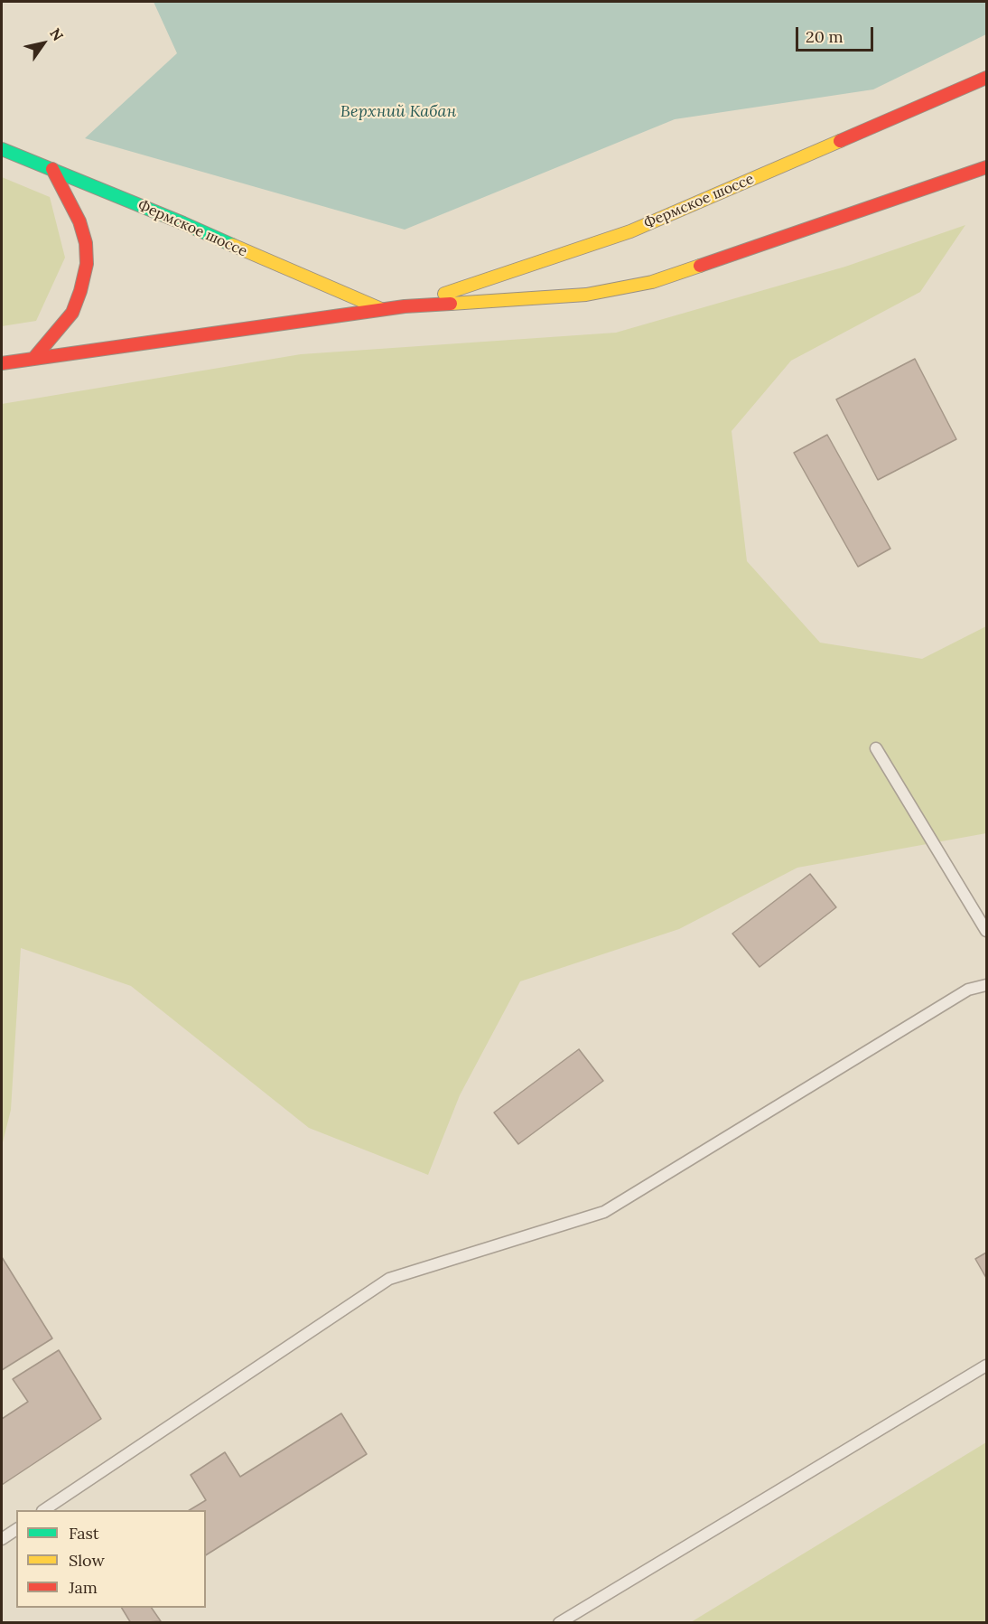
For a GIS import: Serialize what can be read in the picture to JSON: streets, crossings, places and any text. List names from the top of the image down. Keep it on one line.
{"streets":{"street":["Фермское шоссе"]},"water":["Верхний Кабан"],"legend":["Fast","Slow","Jam"],"scale_bar":"20 m","north":"top right"}
